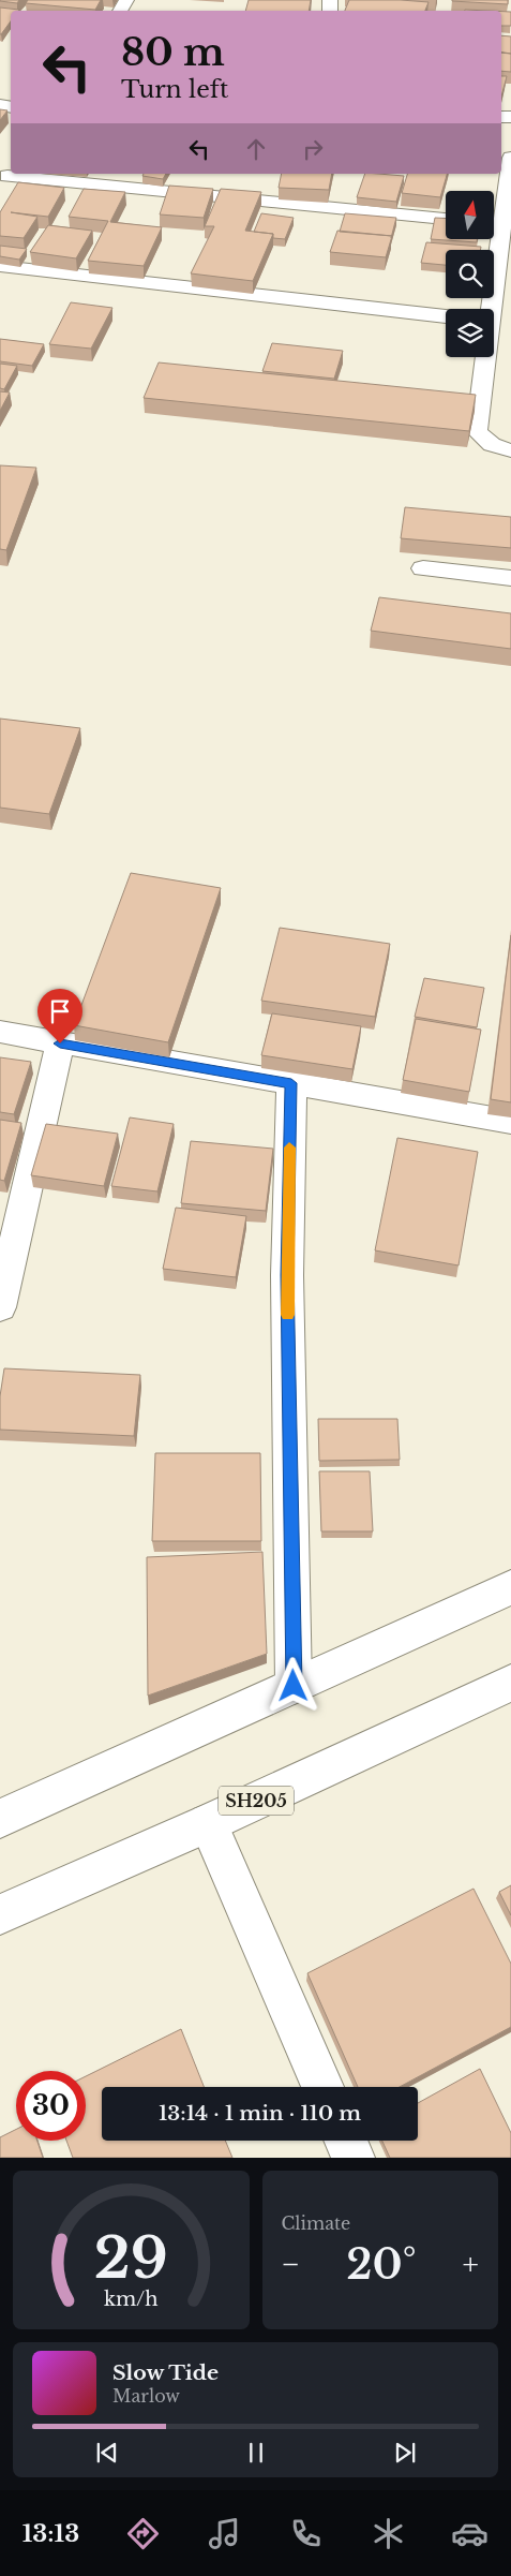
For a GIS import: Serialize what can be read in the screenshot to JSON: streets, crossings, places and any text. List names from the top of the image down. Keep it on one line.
{"streets":{"street":["SH205"]},"north":"top","page":{"turn":["80 m","Turn left"],"limit":"30","trip":"13:14 · 1 min · 110 m","tile":"Climate","heat":["−","20°","+"],"song":["Slow Tide","Marlow"],"tabs":"13:13","gauge":["29","km/h"]}}
